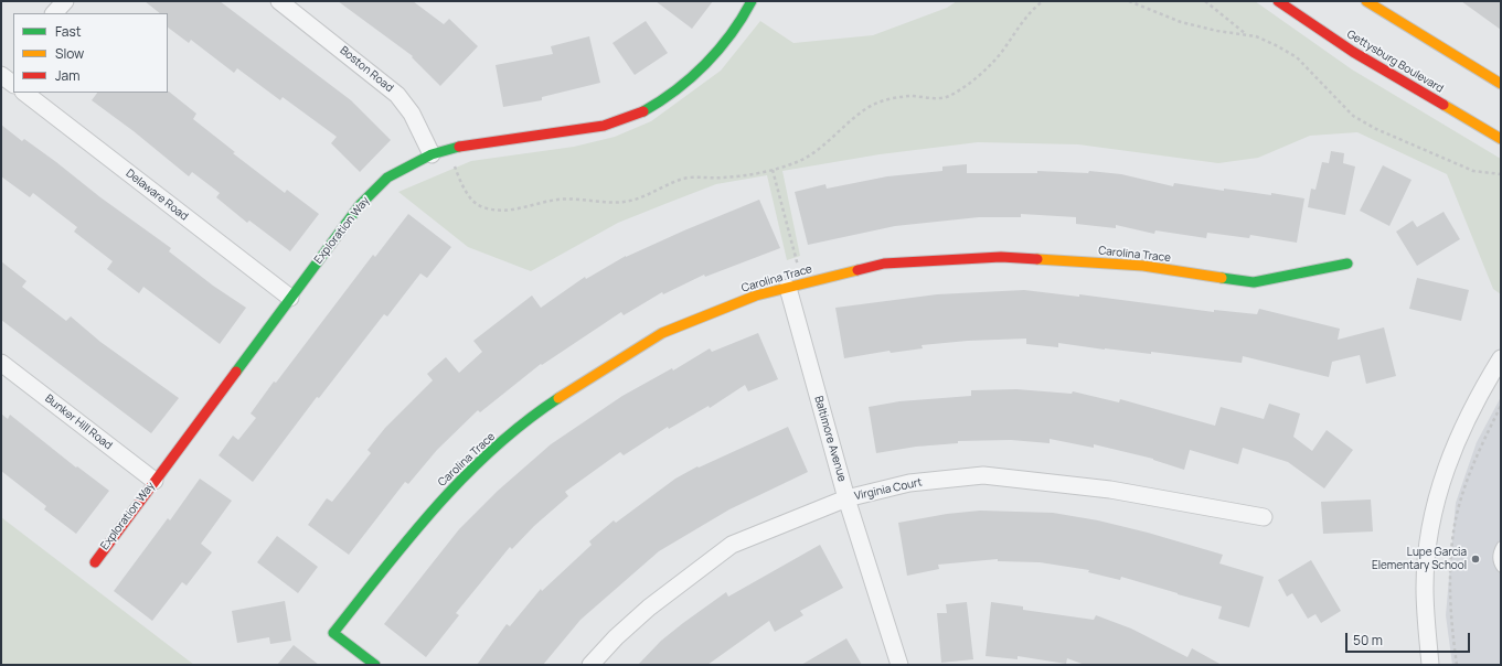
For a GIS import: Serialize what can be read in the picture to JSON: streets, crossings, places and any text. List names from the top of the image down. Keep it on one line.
{"streets":{"street":["Gettysburg Boulevard","Boston Road","Delaware Road","Exploration Way","Carolina Trace","Bunker Hill Road","Baltimore Avenue","Virginia Court"]},"crossings":[["Boston Road","Exploration Way"],["Delaware Road","Exploration Way"],["Exploration Way","Bunker Hill Road"],["Carolina Trace","Baltimore Avenue"],["Baltimore Avenue","Virginia Court"]],"places":["Lupe Garcia Elementary School"],"legend":["Fast","Slow","Jam"],"scale_bar":"50 m"}
